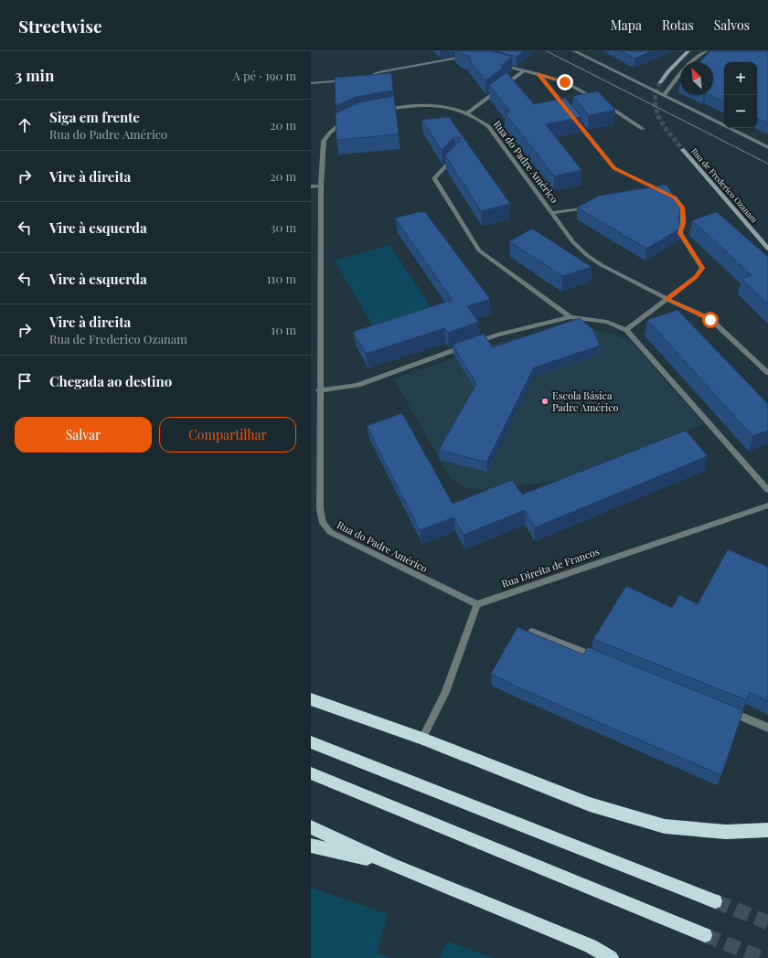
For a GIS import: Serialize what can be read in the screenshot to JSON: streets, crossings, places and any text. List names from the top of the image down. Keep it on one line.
{"streets":{"main road":["Rua de Frederico Ozanam"],"street":["Rua do Padre Américo","Rua Direita de Francos"]},"crossings":[["Rua do Padre Américo","Rua Direita de Francos"]],"places":["Escola Básica Padre Américo"],"north":"top left","page":{"header":"Streetwise","nav":["Mapa","Rotas","Salvos"],"heading":["3 min","A pé · 190 m"],"map_buttons":["+","−"],"list":[["Siga em frente","Rua do Padre Américo","20 m"],["Vire à direita","20 m"],["Vire à esquerda","30 m"],["Vire à esquerda","110 m"],["Vire à direita","Rua de Frederico Ozanam","10 m"],"Chegada ao destino"],"buttons":["Salvar","Compartilhar"]}}
